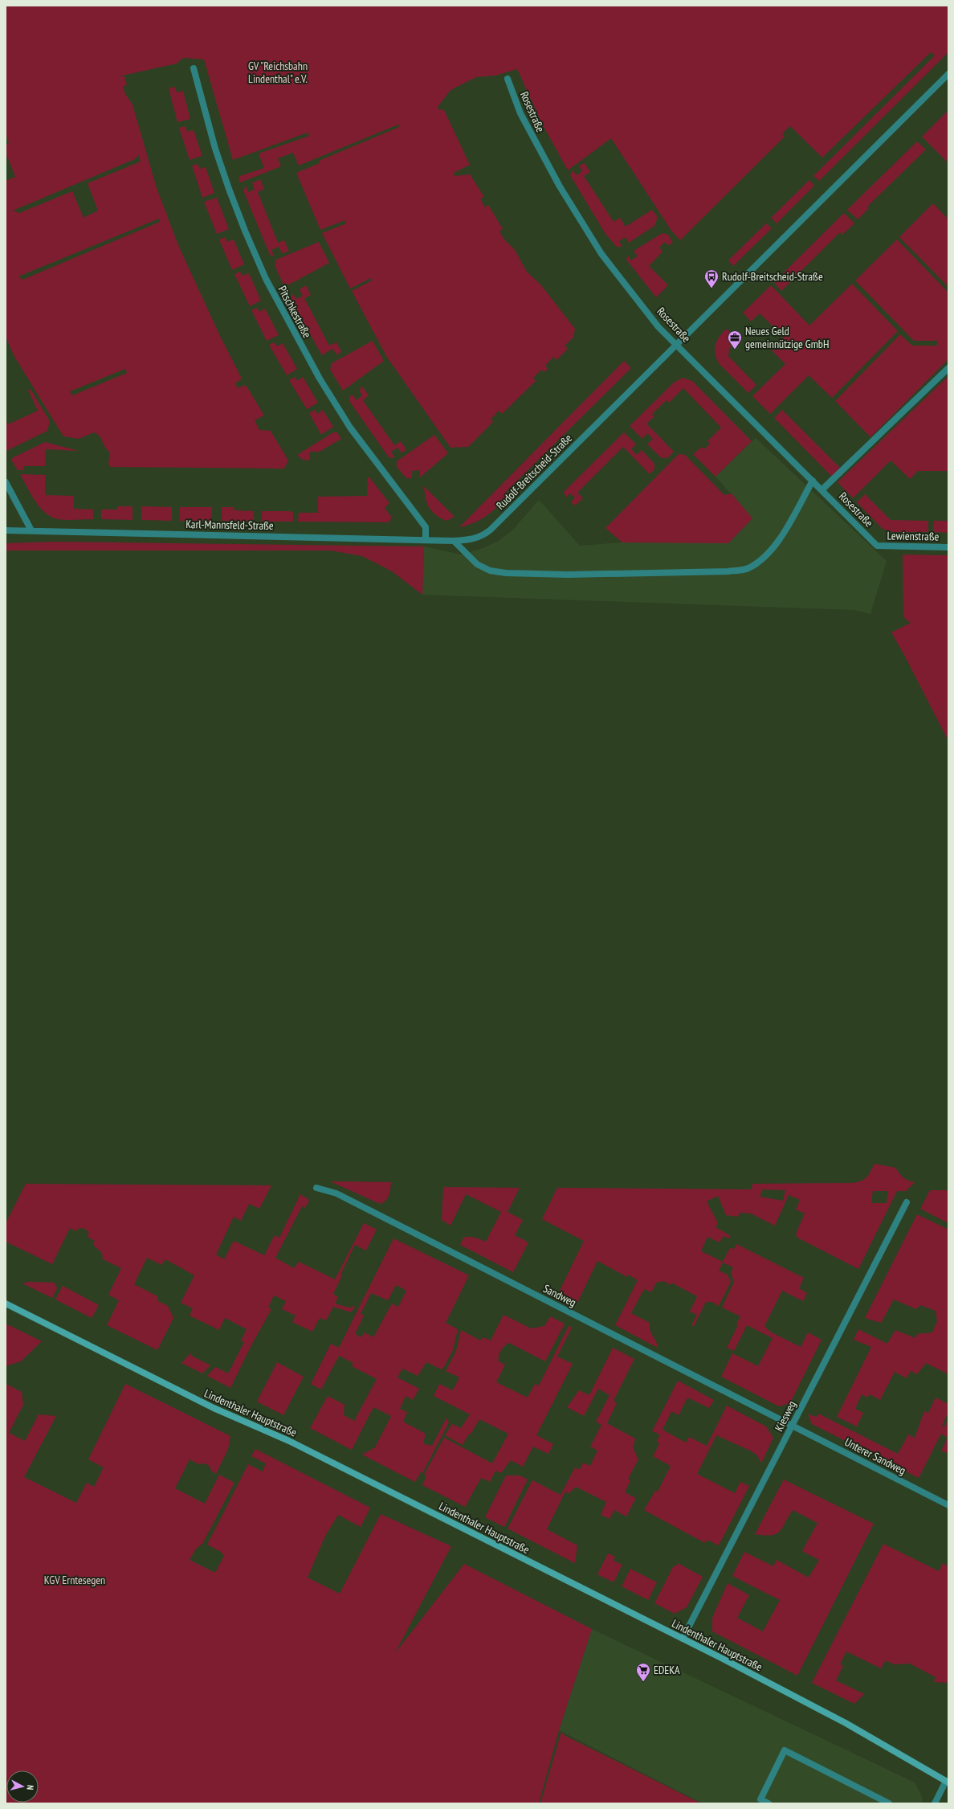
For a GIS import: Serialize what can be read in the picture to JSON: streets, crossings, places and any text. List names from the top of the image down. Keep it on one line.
{"streets":{"street":["Rosestraße","Pitschkestraße","Rudolf-Breitscheid-Straße","Karl-Mannsfeld-Straße","Lewienstraße","Sandweg","Lindenthaler Hauptstraße","Kiesweg","Unterer Sandweg"]},"crossings":[["Rosestraße","Rudolf-Breitscheid-Straße"],["Rosestraße","Lewienstraße"],["Pitschkestraße","Karl-Mannsfeld-Straße"],["Rudolf-Breitscheid-Straße","Karl-Mannsfeld-Straße"],["Sandweg","Kiesweg"],["Sandweg","Unterer Sandweg"],["Lindenthaler Hauptstraße","Kiesweg"],["Kiesweg","Unterer Sandweg"]],"parks":["GV \"Reichsbahn Lindenthal\" e.V.","KGV Erntesegen"],"places":{"bus stop":["Rudolf-Breitscheid-Straße"],"office":["Neues Geld gemeinnützige GmbH"],"supermarket":["EDEKA"]},"north":"right"}
